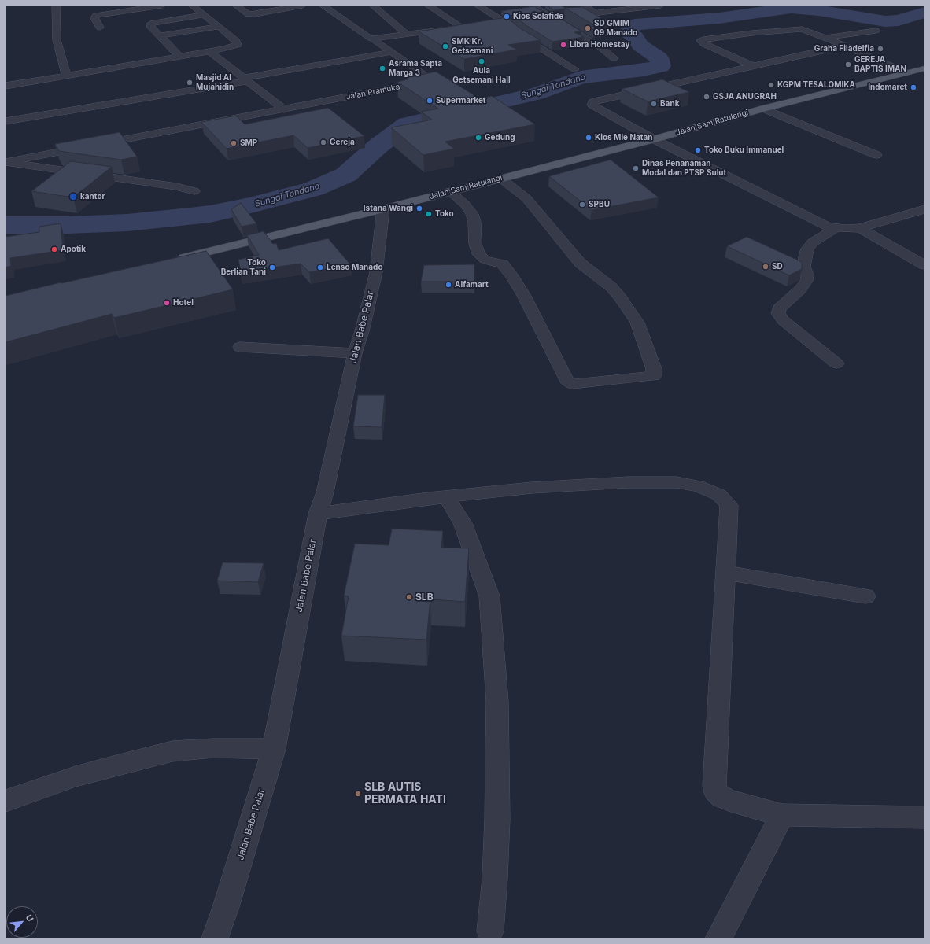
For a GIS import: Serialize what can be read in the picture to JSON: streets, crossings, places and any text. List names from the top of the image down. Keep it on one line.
{"streets":{"main road":["Jalan Sam Ratulangi"],"street":["Jalan Pramuka","Jalan Babe Palar"]},"crossings":[["Jalan Sam Ratulangi","Jalan Babe Palar"]],"water":["Sungai Tondano"],"places":["Kios Solafide","SD GMIM 09 Manado","Libra Homestay","SMK Kr. Getsemani","Graha Filadelfia","Aula Getsemani Hall","GEREJA BAPTIS IMAN","Asrama Sapta Marga 3","Masjid Al Mujahidin","KGPM TESALOMIKA","Indomaret","GSJA ANUGRAH","Supermarket","Bank","Gedung","Kios Mie Natan","Gereja","SMP","Toko Buku Immanuel","Dinas Penanaman Modal dan PTSP Sulut","kantor","SPBU","Istana Wangi","Toko","Apotik","SD","Toko Berlian Tani","Lenso Manado","Alfamart","Hotel","SLB","SLB AUTIS PERMATA HATI"],"north":"top right"}
